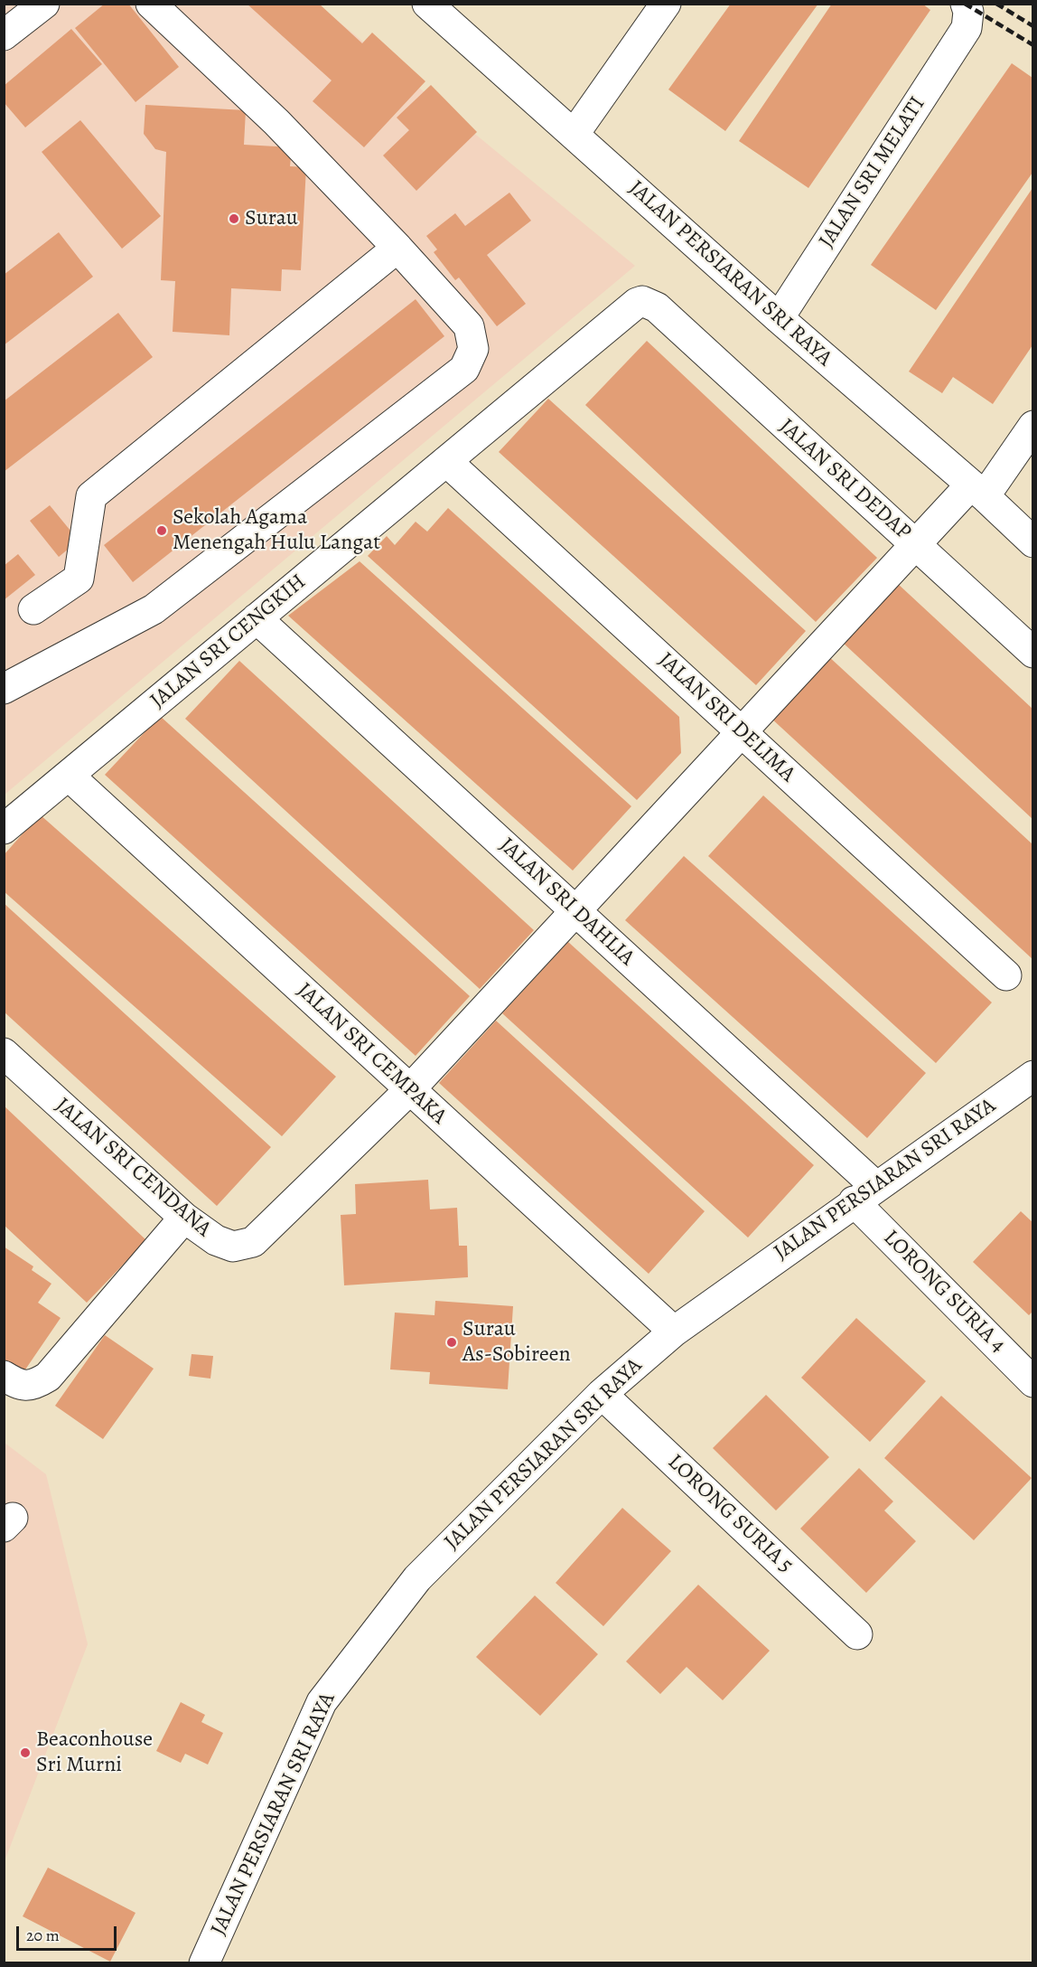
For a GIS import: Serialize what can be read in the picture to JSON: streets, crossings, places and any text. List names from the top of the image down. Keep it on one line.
{"streets":{"street":["JALAN SRI MELATI","JALAN PERSIARAN SRI RAYA","JALAN SRI DEDAP","JALAN SRI CENGKIH","JALAN SRI DELIMA","JALAN SRI DAHLIA","JALAN SRI CEMPAKA","JALAN SRI CENDANA","LORONG SURIA 4","LORONG SURIA 5"]},"crossings":[["JALAN SRI MELATI","JALAN PERSIARAN SRI RAYA"],["JALAN PERSIARAN SRI RAYA","JALAN SRI DAHLIA"],["JALAN PERSIARAN SRI RAYA","JALAN SRI CEMPAKA"],["JALAN PERSIARAN SRI RAYA","JALAN SRI CENDANA"],["JALAN PERSIARAN SRI RAYA","LORONG SURIA 4"],["JALAN PERSIARAN SRI RAYA","LORONG SURIA 5"],["JALAN SRI DEDAP","JALAN SRI CENGKIH"],["JALAN SRI DEDAP","JALAN SRI CENDANA"],["JALAN SRI CENGKIH","JALAN SRI DELIMA"],["JALAN SRI CENGKIH","JALAN SRI DAHLIA"],["JALAN SRI CENGKIH","JALAN SRI CEMPAKA"],["JALAN SRI DELIMA","JALAN SRI CENDANA"],["JALAN SRI DAHLIA","JALAN SRI CENDANA"],["JALAN SRI DAHLIA","LORONG SURIA 4"],["JALAN SRI CEMPAKA","JALAN SRI CENDANA"]],"places":["Surau","Sekolah Agama Menengah Hulu Langat","Surau As-Sobireen","Beaconhouse Sri Murni"],"scale_bar":"20 m"}
